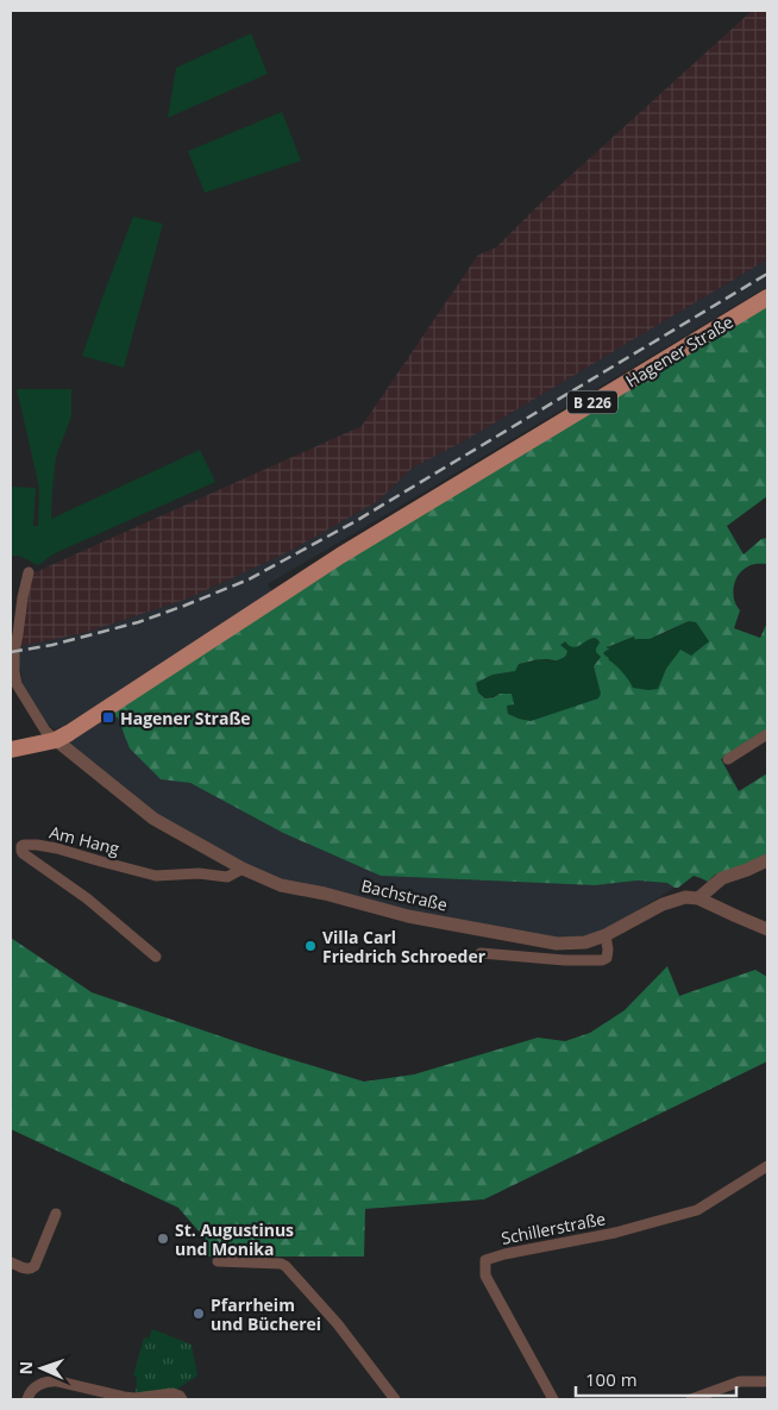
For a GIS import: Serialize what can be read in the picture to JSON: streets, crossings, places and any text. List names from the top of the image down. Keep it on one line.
{"streets":{"main road":["Hagener Straße","B 226"],"street":["Am Hang","Bachstraße","Schillerstraße"]},"crossings":[["Hagener Straße","Bachstraße"],["Am Hang","Bachstraße"]],"places":{"transit":["Hagener Straße"],"other":["Villa Carl Friedrich Schroeder","St. Augustinus und Monika","Pfarrheim und Bücherei"]},"scale_bar":"100 m","north":"left"}
